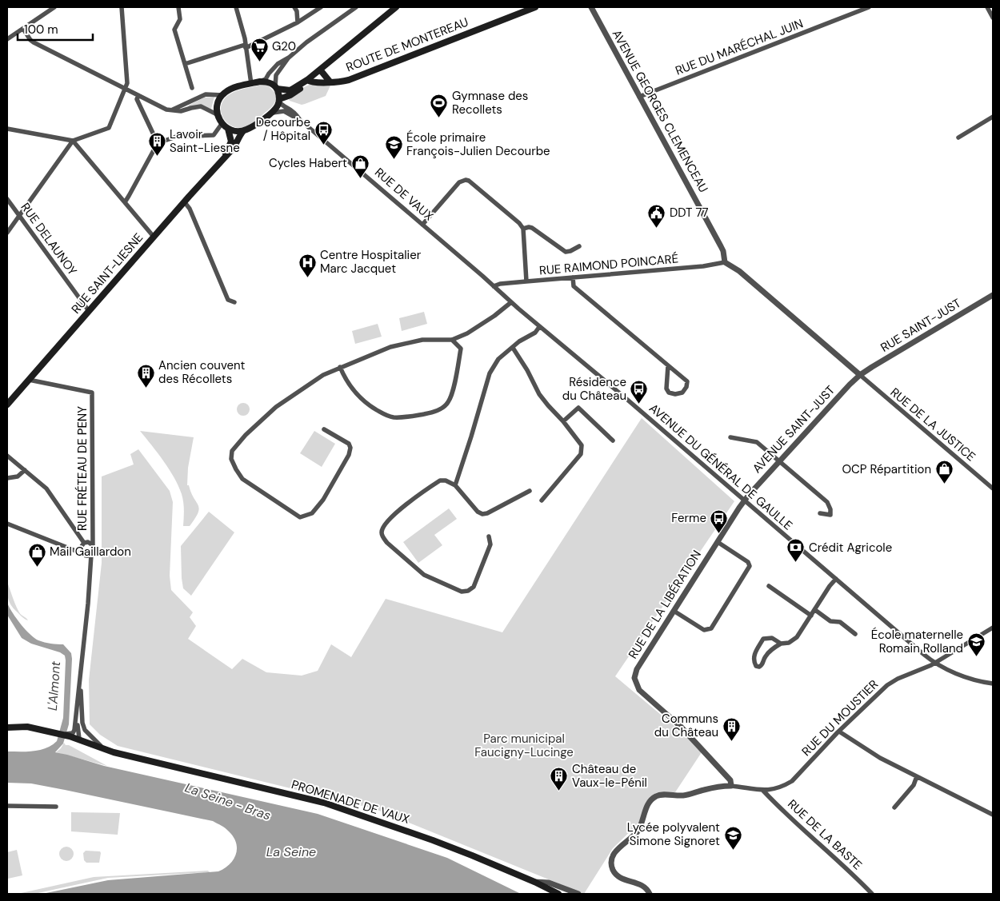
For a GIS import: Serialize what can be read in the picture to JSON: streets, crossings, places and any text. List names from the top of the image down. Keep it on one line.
{"streets":{"main road":["ROUTE DE MONTEREAU","RUE SAINT-LIESNE","PROMENADE DE VAUX"],"street":["RUE DU MARÉCHAL JUIN","AVENUE GEORGES CLEMENCEAU","RUE DE VAUX","RUE DELAUNOY","RUE RAIMOND POINCARÉ","RUE SAINT-JUST","RUE DE LA JUSTICE","AVENUE SAINT-JUST","AVENUE DU GÉNÉRAL DE GAULLE","RUE FRÉTEAU DE PENY","RUE DE LA LIBÉRATION","RUE DU MOUSTIER","RUE DE LA BASTE"]},"crossings":[["RUE DU MARÉCHAL JUIN","AVENUE GEORGES CLEMENCEAU"],["AVENUE GEORGES CLEMENCEAU","RUE RAIMOND POINCARÉ"],["RUE DE VAUX","RUE RAIMOND POINCARÉ"],["RUE DE VAUX","RUE SAINT-LIESNE"],["RUE DE VAUX","AVENUE DU GÉNÉRAL DE GAULLE"],["RUE DELAUNOY","RUE SAINT-LIESNE"],["RUE RAIMOND POINCARÉ","AVENUE DU GÉNÉRAL DE GAULLE"],["RUE SAINT-LIESNE","RUE FRÉTEAU DE PENY"],["RUE SAINT-JUST","RUE DE LA JUSTICE"],["RUE SAINT-JUST","AVENUE SAINT-JUST"],["RUE DE LA JUSTICE","AVENUE SAINT-JUST"],["AVENUE SAINT-JUST","AVENUE DU GÉNÉRAL DE GAULLE"],["AVENUE SAINT-JUST","RUE DE LA LIBÉRATION"],["AVENUE DU GÉNÉRAL DE GAULLE","RUE DE LA LIBÉRATION"],["AVENUE DU GÉNÉRAL DE GAULLE","RUE DU MOUSTIER"],["RUE DU MOUSTIER","RUE DE LA BASTE"]],"water":["L'Almont","La Seine - Bras","La Seine"],"parks":["Parc municipal Faucigny-Lucinge"],"places":{"supermarket":["G20"],"sports":["Gymnase des Recollets"],"bus stop":["Decourbe / Hôpital","Résidence du Château","Ferme"],"building":["Lavoir Saint-Liesne","Ancien couvent des Récollets","Communs du Château","Château de Vaux-le-Pénil"],"school or university":["École primaire François-Julien Decourbe","École maternelle Romain Rolland","Lycée polyvalent Simone Signoret"],"shop":["Cycles Habert","OCP Répartition","Mail Gaillardon"],"public building":["DDT 77"],"hospital":["Centre Hospitalier Marc Jacquet"],"bank":["Crédit Agricole"]},"scale_bar":"100 m"}
